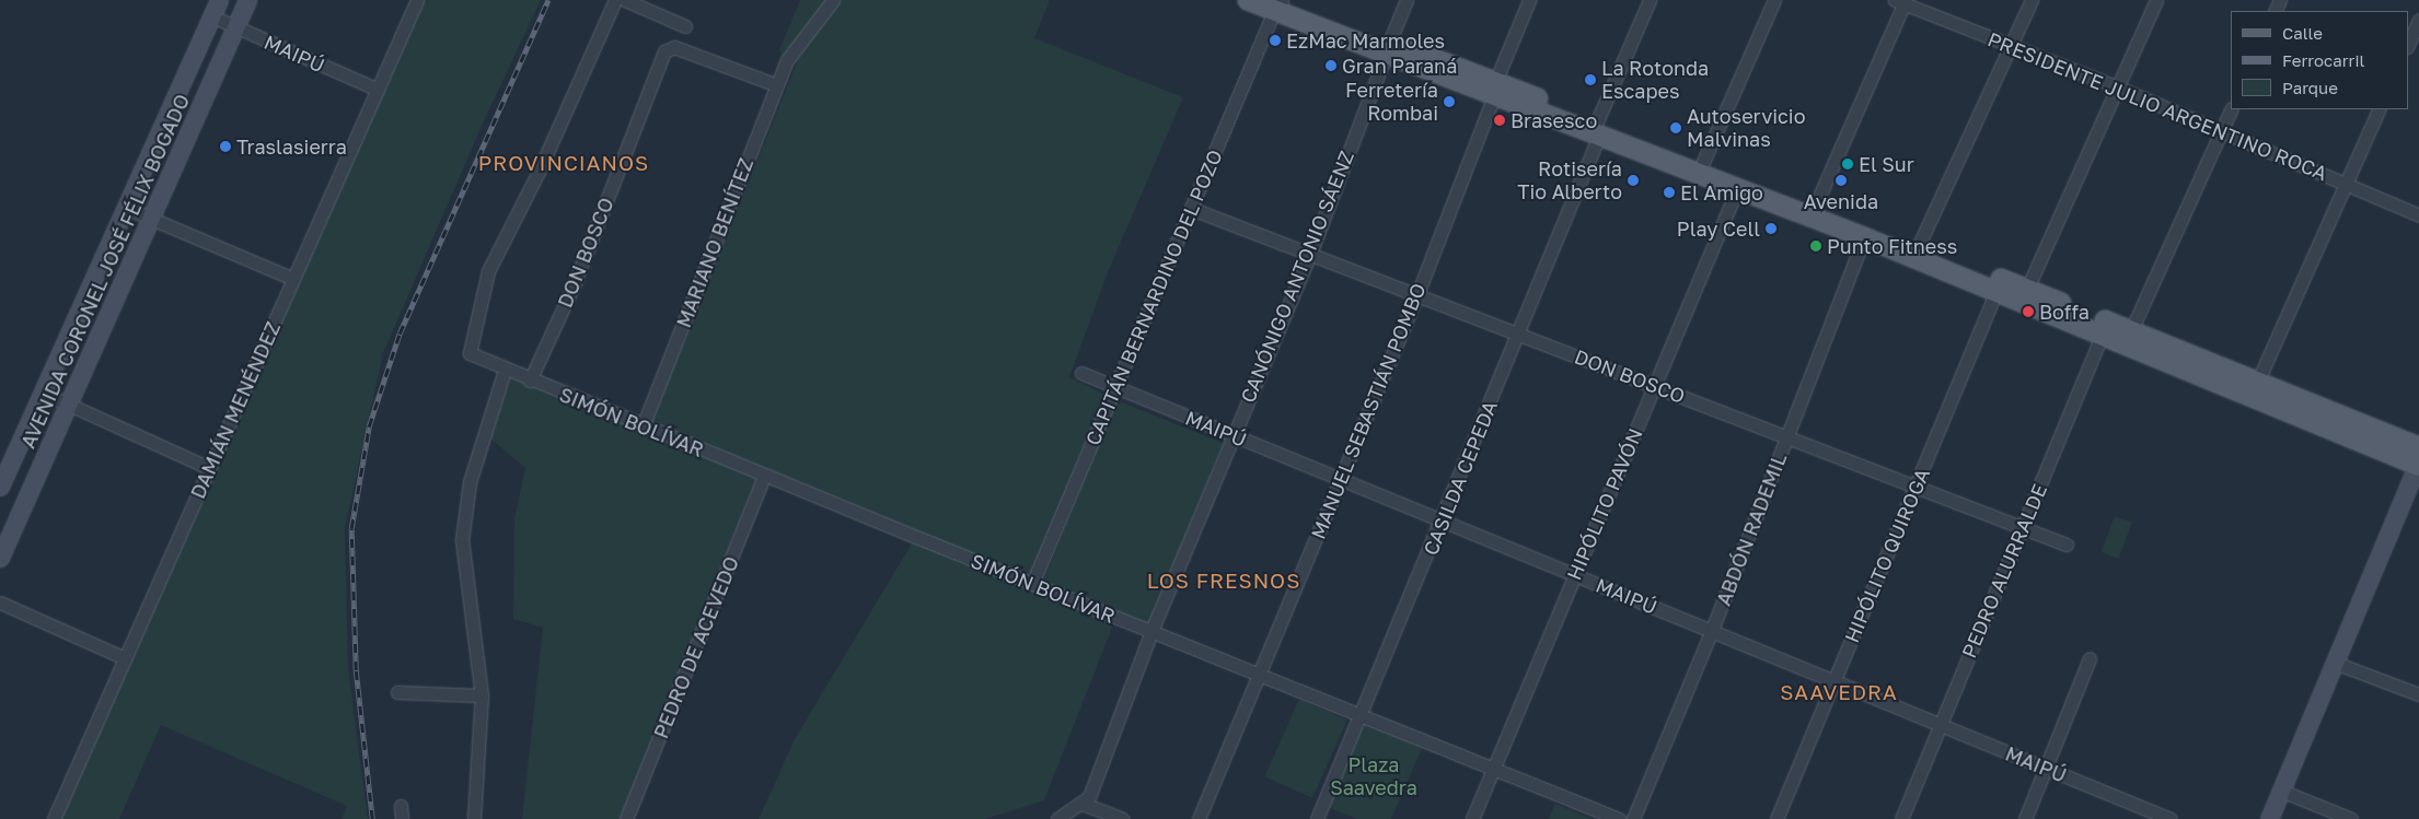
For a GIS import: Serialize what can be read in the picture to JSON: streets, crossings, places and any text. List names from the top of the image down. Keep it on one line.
{"streets":{"main road":["AVENIDA CORONEL JOSÉ FÉLIX BOGADO"],"street":["MAIPÚ","PRESIDENTE JULIO ARGENTINO ROCA","MARIANO BENÍTEZ","DON BOSCO","CANÓNIGO ANTONIO SÁENZ","CAPITÁN BERNARDINO DEL POZO","DAMIÁN MENÉNDEZ","MANUEL SEBASTIÁN POMBO","SIMÓN BOLÍVAR","CASILDA CEPEDA","HIPÓLITO PAVÓN","ABDÓN RADEMIL","HIPÓLITO QUIROGA","PEDRO ALURRALDE","PEDRO DE ACEVEDO"]},"crossings":[["MAIPÚ","AVENIDA CORONEL JOSÉ FÉLIX BOGADO"],["MAIPÚ","CANÓNIGO ANTONIO SÁENZ"],["MAIPÚ","CAPITÁN BERNARDINO DEL POZO"],["MAIPÚ","DAMIÁN MENÉNDEZ"],["MAIPÚ","MANUEL SEBASTIÁN POMBO"],["MAIPÚ","CASILDA CEPEDA"],["MAIPÚ","HIPÓLITO PAVÓN"],["MAIPÚ","ABDÓN RADEMIL"],["MAIPÚ","HIPÓLITO QUIROGA"],["MAIPÚ","PEDRO ALURRALDE"],["MARIANO BENÍTEZ","DON BOSCO"],["MARIANO BENÍTEZ","SIMÓN BOLÍVAR"],["DON BOSCO","CANÓNIGO ANTONIO SÁENZ"],["DON BOSCO","CAPITÁN BERNARDINO DEL POZO"],["DON BOSCO","MANUEL SEBASTIÁN POMBO"],["DON BOSCO","SIMÓN BOLÍVAR"],["DON BOSCO","CASILDA CEPEDA"],["DON BOSCO","HIPÓLITO PAVÓN"],["DON BOSCO","ABDÓN RADEMIL"],["DON BOSCO","HIPÓLITO QUIROGA"],["DON BOSCO","PEDRO ALURRALDE"],["CANÓNIGO ANTONIO SÁENZ","SIMÓN BOLÍVAR"],["CAPITÁN BERNARDINO DEL POZO","SIMÓN BOLÍVAR"],["MANUEL SEBASTIÁN POMBO","SIMÓN BOLÍVAR"],["SIMÓN BOLÍVAR","CASILDA CEPEDA"],["SIMÓN BOLÍVAR","HIPÓLITO PAVÓN"],["SIMÓN BOLÍVAR","PEDRO DE ACEVEDO"]],"districts":["PROVINCIANOS","LOS FRESNOS","SAAVEDRA"],"parks":["Plaza Saavedra"],"places":["EzMac Marmoles","Gran Paraná","La Rotonda Escapes","Ferretería Rombai","Brasesco","Autoservicio Malvinas","Traslasierra","El Sur","Rotisería Tio Alberto","Avenida","El Amigo","Play Cell","Punto Fitness","Boffa"],"legend":["Calle","Ferrocarril","Parque"]}
